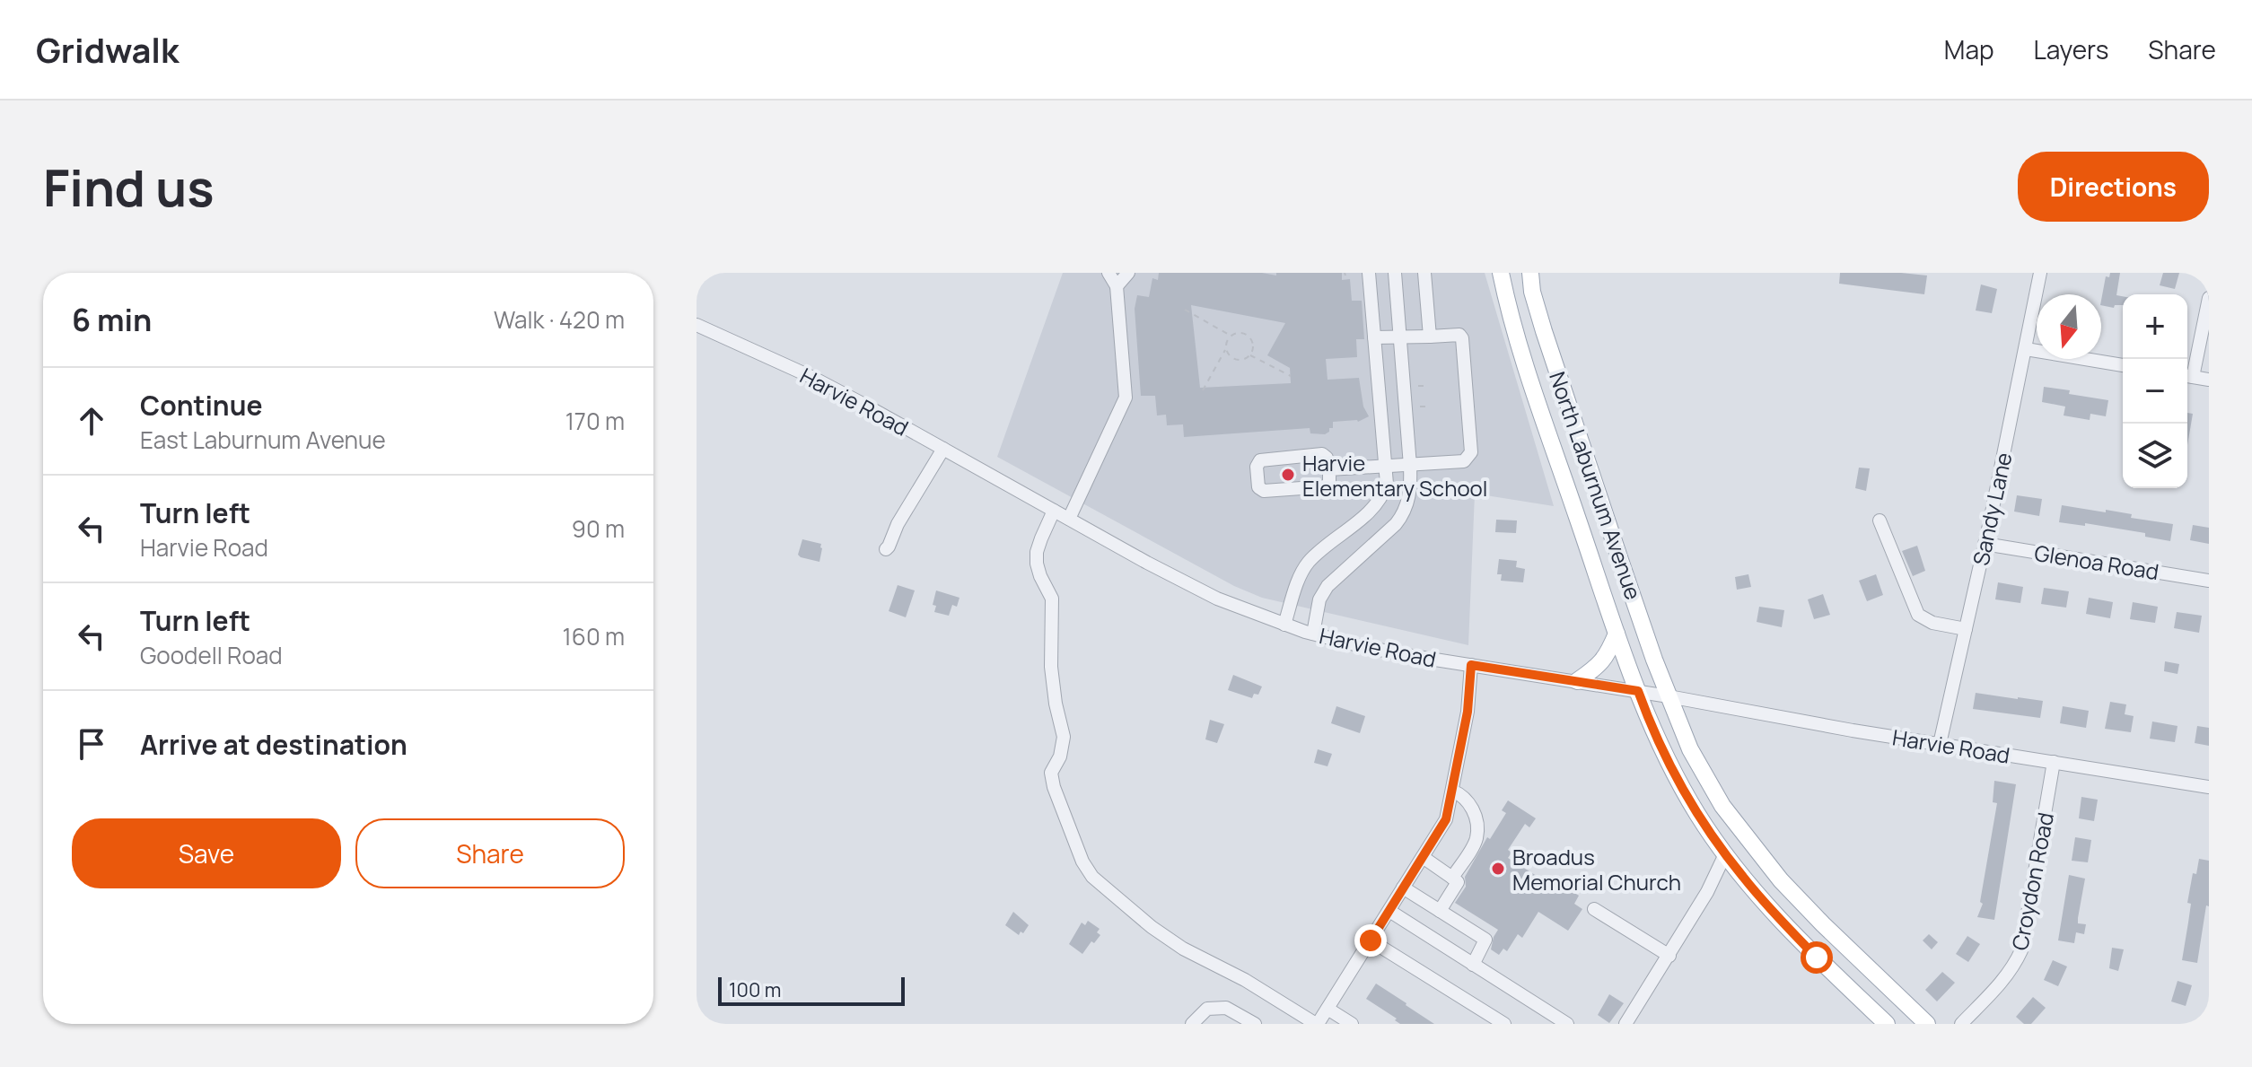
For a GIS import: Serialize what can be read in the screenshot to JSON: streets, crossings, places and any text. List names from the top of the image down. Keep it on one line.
{"streets":{"main road":["North Laburnum Avenue"],"street":["Harvie Road","Sandy Lane","Glenoa Road","Croydon Road"]},"crossings":[["Harvie Road","North Laburnum Avenue"],["Harvie Road","Sandy Lane"],["Harvie Road","Croydon Road"],["Sandy Lane","Glenoa Road"]],"places":["Harvie Elementary School","Broadus Memorial Church"],"scale_bar":"100 m","north":"bottom","page":{"header":"Gridwalk","nav":["Map","Layers","Share"],"buttons":["Directions",["Save","Share"]],"title":"Find us","heading":["6 min","Walk · 420 m"],"map_buttons":["+","−"],"list":[["Continue","East Laburnum Avenue","170 m"],["Turn left","Harvie Road","90 m"],["Turn left","Goodell Road","160 m"],"Arrive at destination"],"scale":"100 m"}}
